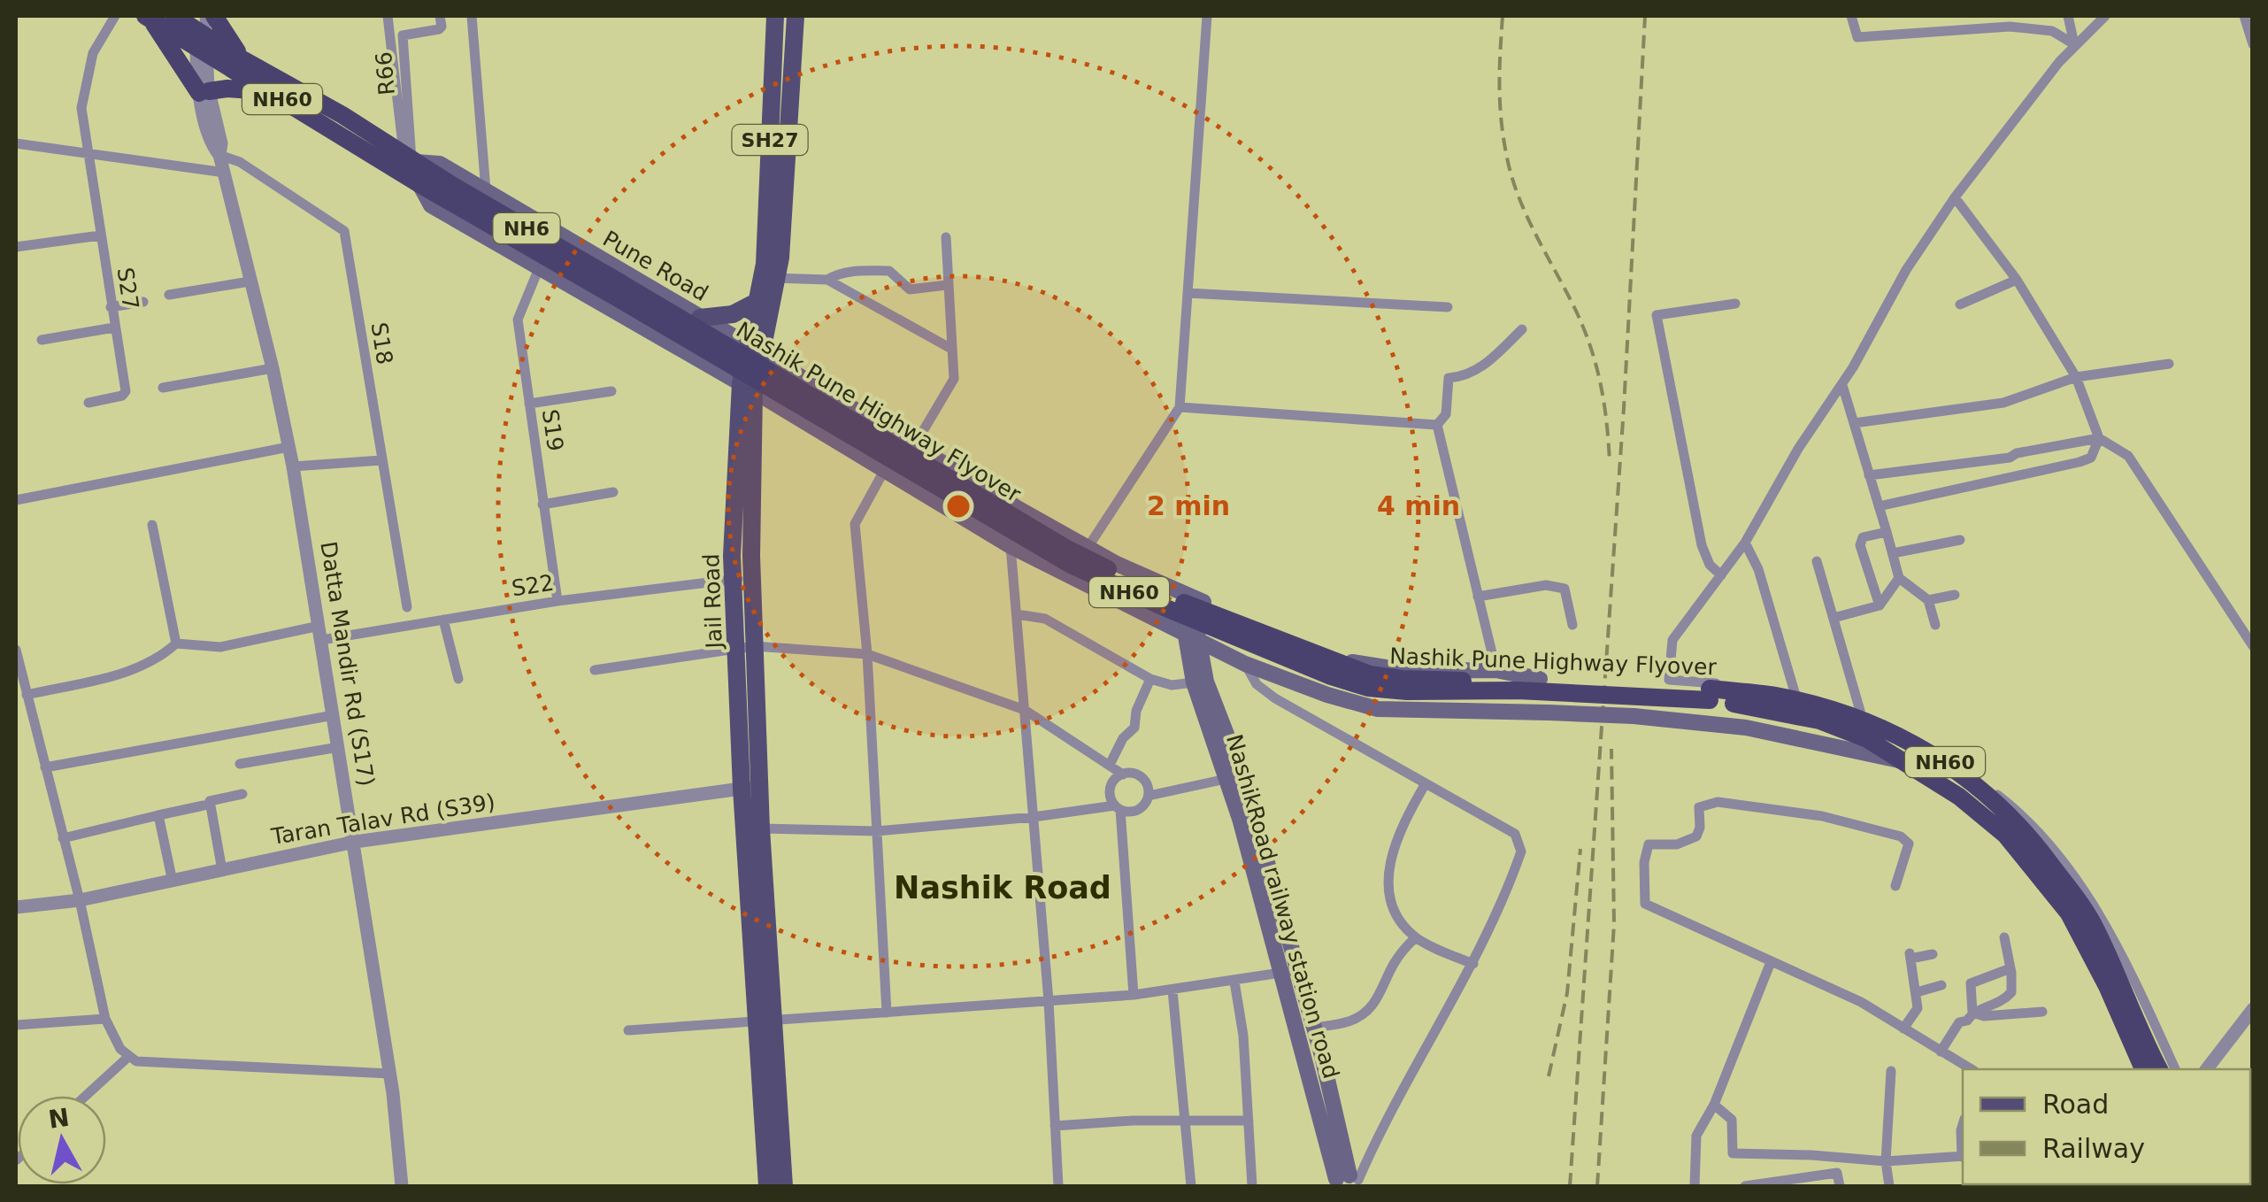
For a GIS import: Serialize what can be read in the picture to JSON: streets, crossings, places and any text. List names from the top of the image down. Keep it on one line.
{"streets":{"highway":["NH60","NH6","Nashik Pune Highway Flyover"],"main road":["SH27","Pune Road","Jail Road","NashikRoad railway station road"],"street":["R66","S27","S18","S19","S22","Datta Mandir Rd (S17)","Taran Talav Rd (S39)"]},"crossings":[["NH60","NH6"],["NH60","Nashik Pune Highway Flyover"],["NH60","Datta Mandir Rd (S17)"],["NH6","Pune Road"],["NH6","Nashik Pune Highway Flyover"],["NH6","Datta Mandir Rd (S17)"],["Pune Road","Nashik Pune Highway Flyover"],["Pune Road","Jail Road"],["S18","Datta Mandir Rd (S17)"],["S19","S22"],["S22","Jail Road"],["S22","Datta Mandir Rd (S17)"],["Jail Road","Taran Talav Rd (S39)"],["Datta Mandir Rd (S17)","Taran Talav Rd (S39)"]],"districts":["Nashik Road"],"legend":["Road","Railway"],"north":"top","rings":["2 min","4 min"]}
